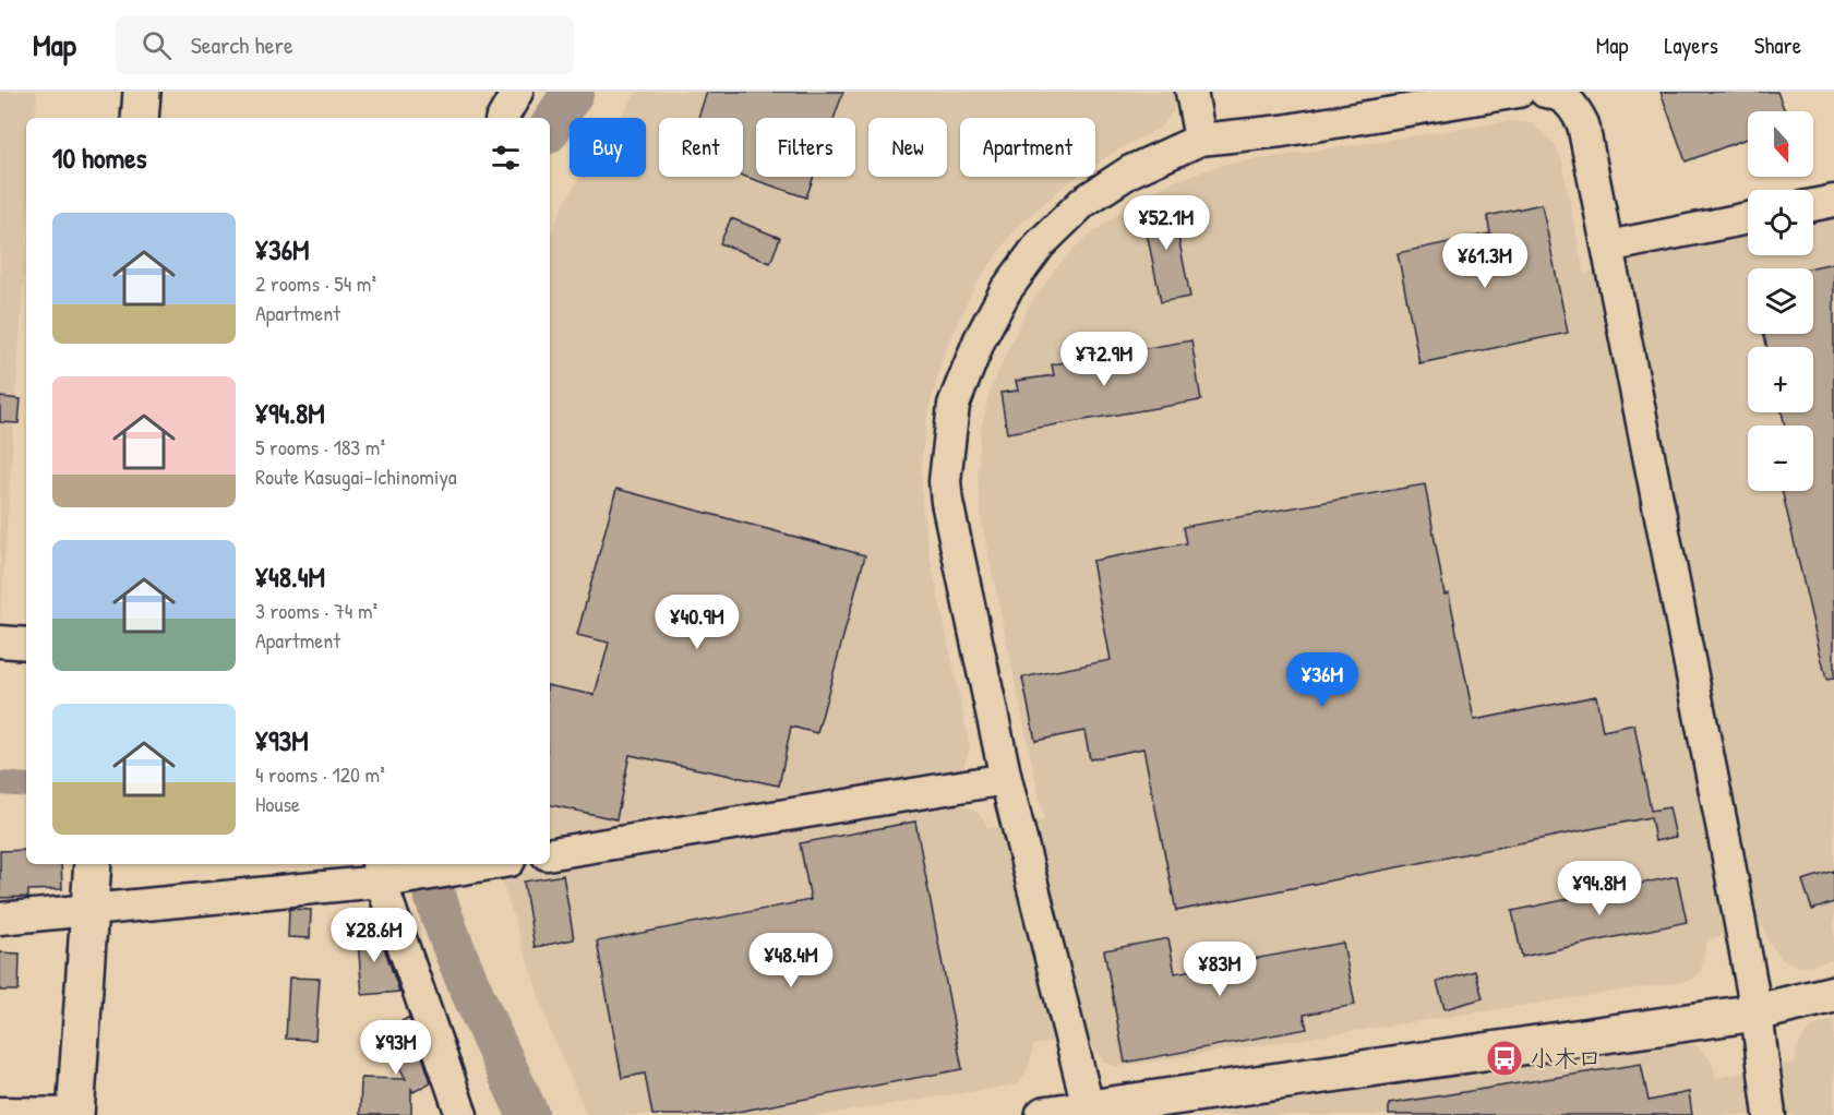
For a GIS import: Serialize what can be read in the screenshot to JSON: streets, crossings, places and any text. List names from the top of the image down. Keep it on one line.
{"places":{"bus stop":["小木口"]},"north":"bottom","page":{"header":"Map","search":"Search here","nav":["Map","Layers","Share"],"map_buttons":["+","−"],"chip":["Buy","Rent","Filters","New","Apartment"],"heading":"10 homes","price":["¥52.1M","¥61.3M","¥72.9M","¥40.9M","¥36M","¥94.8M","¥28.6M","¥48.4M","¥83M","¥93M"],"list":[{"name":"¥36M","note":"2 rooms · 54 m² · Apartment"},{"name":"¥94.8M","note":"5 rooms · 183 m² · Route Kasugai-Ichinomiya"},{"name":"¥48.4M","note":"3 rooms · 74 m² · Apartment"},{"name":"¥93M","note":"4 rooms · 120 m² · House"}]}}
